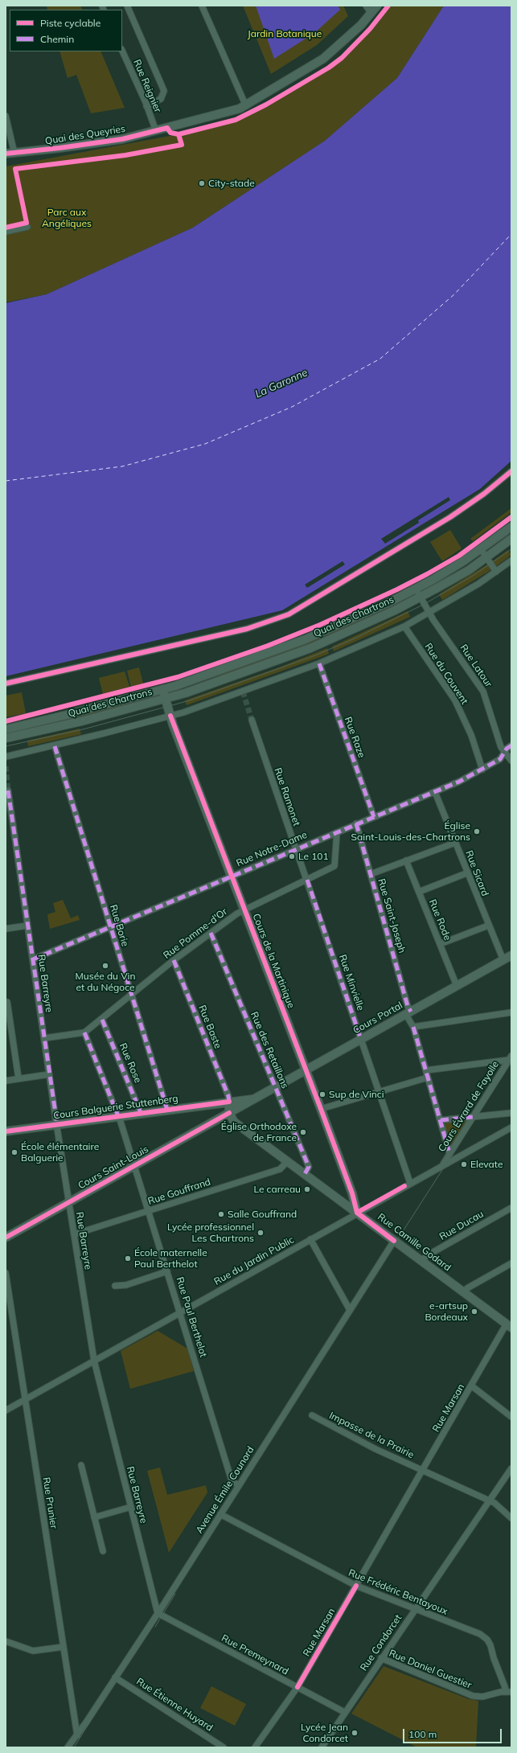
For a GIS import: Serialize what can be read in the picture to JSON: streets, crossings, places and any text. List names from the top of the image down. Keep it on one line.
{"streets":{"main road":["Quai des Queyries","Quai des Chartrons","Cours de la Martinique","Cours Portal","Cours Balguerie Stuttenberg","Cours Saint-Louis","Rue Camille Godard"],"street":["Rue Reignier","Rue Latour","Rue du Couvent","Rue Raze","Rue Ramonet","Rue Notre-Dame","Rue Sicard","Rue Saint-Joseph","Rue Rode","Rue Borie","Rue Pomme-d'Or","Rue Minvielle","Rue Barreyre","Rue Baste","Rue des Retaillons","Rue Rose","Cours Évrard de Fayolle","Rue Gouffrand","Rue Ducau","Rue du Jardin Public","Rue Paul Berthelot","Rue Marsan","Impasse de la Prairie","Avenue Émile Counord","Rue Prunier","Rue Frédéric Bentayoux","Rue Condorcet","Rue Premeynard","Rue Daniel Guestier","Rue Étienne Huyard"]},"crossings":[["Rue Reignier","Quai des Queyries"],["Quai des Chartrons","Rue Latour"],["Quai des Chartrons","Cours de la Martinique"],["Rue Latour","Rue Notre-Dame"],["Rue du Couvent","Rue Notre-Dame"],["Rue Raze","Rue Notre-Dame"],["Rue Ramonet","Rue Notre-Dame"],["Rue Ramonet","Rue Pomme-d'Or"],["Rue Ramonet","Rue Minvielle"],["Rue Notre-Dame","Rue Sicard"],["Rue Notre-Dame","Rue Saint-Joseph"],["Rue Notre-Dame","Rue Borie"],["Rue Notre-Dame","Rue Pomme-d'Or"],["Rue Notre-Dame","Cours de la Martinique"],["Rue Notre-Dame","Rue Barreyre"],["Rue Sicard","Cours Portal"],["Rue Saint-Joseph","Cours Portal"],["Rue Saint-Joseph","Cours Évrard de Fayolle"],["Rue Rode","Cours Portal"],["Rue Borie","Rue Pomme-d'Or"],["Rue Borie","Cours Balguerie Stuttenberg"],["Rue Pomme-d'Or","Cours de la Martinique"],["Rue Pomme-d'Or","Rue Minvielle"],["Rue Pomme-d'Or","Rue Barreyre"],["Rue Pomme-d'Or","Rue Baste"],["Rue Pomme-d'Or","Rue des Retaillons"],["Rue Pomme-d'Or","Rue Rose"],["Rue Pomme-d'Or","Rue Paul Berthelot"],["Cours de la Martinique","Cours Portal"],["Cours de la Martinique","Rue Camille Godard"],["Cours de la Martinique","Rue du Jardin Public"],["Rue Minvielle","Cours Portal"],["Rue Minvielle","Rue du Jardin Public"],["Rue Barreyre","Cours Balguerie Stuttenberg"],["Rue Barreyre","Cours Saint-Louis"],["Rue Barreyre","Rue Gouffrand"],["Rue Barreyre","Rue du Jardin Public"],["Rue Barreyre","Avenue Émile Counord"],["Rue Barreyre","Rue Premeynard"],["Cours Portal","Rue Baste"],["Cours Portal","Rue des Retaillons"],["Cours Portal","Cours Balguerie Stuttenberg"],["Cours Portal","Cours Saint-Louis"],["Cours Portal","Rue Camille Godard"],["Rue Baste","Cours Balguerie Stuttenberg"],["Rue des Retaillons","Rue Camille Godard"],["Rue Rose","Cours Balguerie Stuttenberg"],["Cours Évrard de Fayolle","Rue du Jardin Public"],["Cours Balguerie Stuttenberg","Rue Paul Berthelot"],["Cours Saint-Louis","Rue Camille Godard"],["Cours Saint-Louis","Rue Paul Berthelot"],["Rue Gouffrand","Rue Camille Godard"],["Rue Gouffrand","Rue Paul Berthelot"],["Rue Ducau","Rue Camille Godard"],["Rue Camille Godard","Rue du Jardin Public"],["Rue Camille Godard","Rue Marsan"],["Rue Camille Godard","Avenue Émile Counord"],["Rue du Jardin Public","Rue Paul Berthelot"],["Rue du Jardin Public","Rue Prunier"],["Rue Paul Berthelot","Avenue Émile Counord"],["Rue Marsan","Impasse de la Prairie"],["Rue Marsan","Rue Frédéric Bentayoux"],["Rue Marsan","Rue Premeynard"],["Impasse de la Prairie","Rue Condorcet"],["Avenue Émile Counord","Rue Prunier"],["Avenue Émile Counord","Rue Frédéric Bentayoux"],["Avenue Émile Counord","Rue Premeynard"],["Avenue Émile Counord","Rue Étienne Huyard"],["Rue Frédéric Bentayoux","Rue Condorcet"],["Rue Frédéric Bentayoux","Rue Daniel Guestier"],["Rue Condorcet","Rue Premeynard"],["Rue Condorcet","Rue Daniel Guestier"]],"water":["La Garonne"],"parks":["Jardin Botanique","Parc aux Angéliques"],"places":["City-stade","Église Saint-Louis-des-Chartrons","Le 101","Musée du Vin et du Négoce","Sup de Vinci","Église Orthodoxe de France","École élémentaire Balguerie","Elevate","Le carreau","Salle Gouffrand","Lycée professionnel Les Chartrons","École maternelle Paul Berthelot","e-artsup Bordeaux","Lycée Jean Condorcet"],"legend":["Piste cyclable","Chemin"],"scale_bar":"100 m"}
